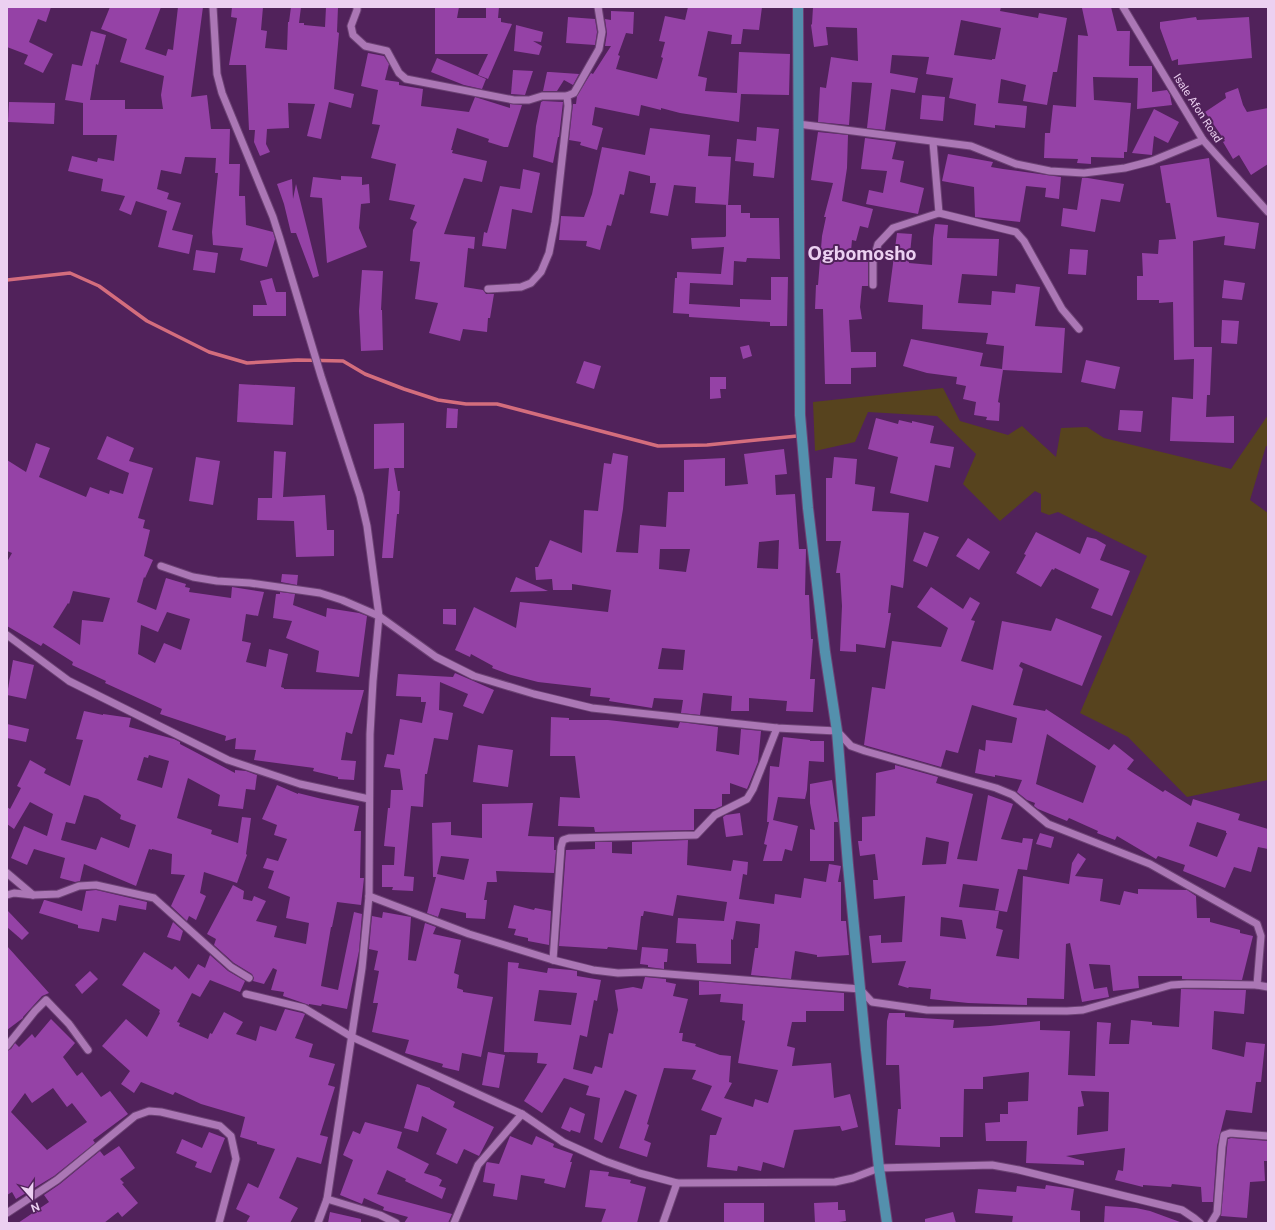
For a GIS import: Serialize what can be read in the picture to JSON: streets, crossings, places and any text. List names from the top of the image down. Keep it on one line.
{"streets":{"street":["Isale Afon Road"]},"districts":["Ogbomosho"],"north":"bottom"}
